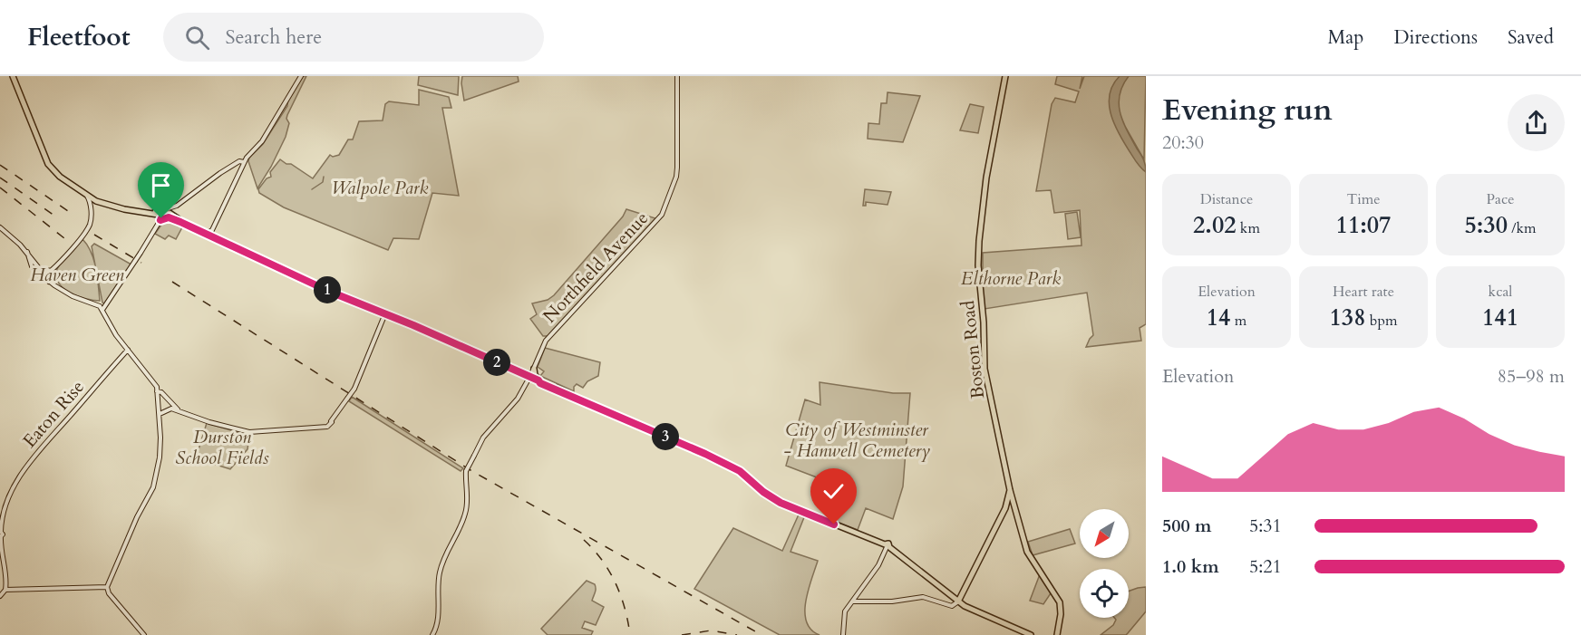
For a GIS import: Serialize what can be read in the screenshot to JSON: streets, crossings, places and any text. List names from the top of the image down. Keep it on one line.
{"streets":{"main road":["Northfield Avenue","Boston Road","Eaton Rise"]},"parks":["Walpole Park","Haven Green","Elthorne Park","City of Westminster - Hanwell Cemetery","Durston School Fields"],"north":"bottom left","page":{"header":"Fleetfoot","search":"Search here","nav":["Map","Directions","Saved"],"heading":["Evening run","20:30"],"stats":[["Distance","2.02 km"],["Time","11:07"],["Pace","5:30 /km"],["Elevation","14 m"],["Heart rate","138 bpm"],["kcal","141"]],"pins":["1","2","3"],"chart":["Elevation","85–98 m"],"list":[{"name":"500 m","note":"5:31"},{"name":"1.0 km","note":"5:21"}]}}
